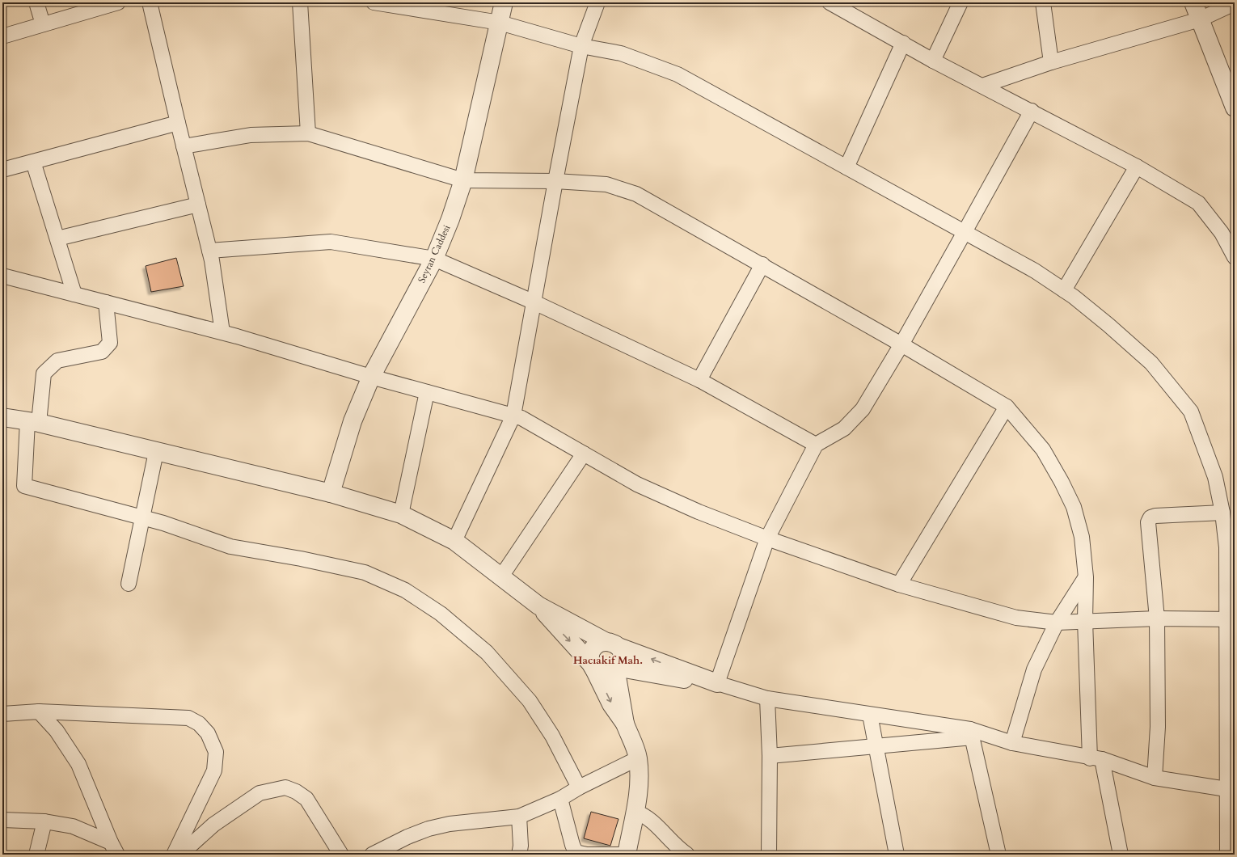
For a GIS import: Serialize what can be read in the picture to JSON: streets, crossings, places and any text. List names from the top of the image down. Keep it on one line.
{"streets":{"street":["Seyran Caddesi"]},"districts":["Hacıakif Mah."]}
